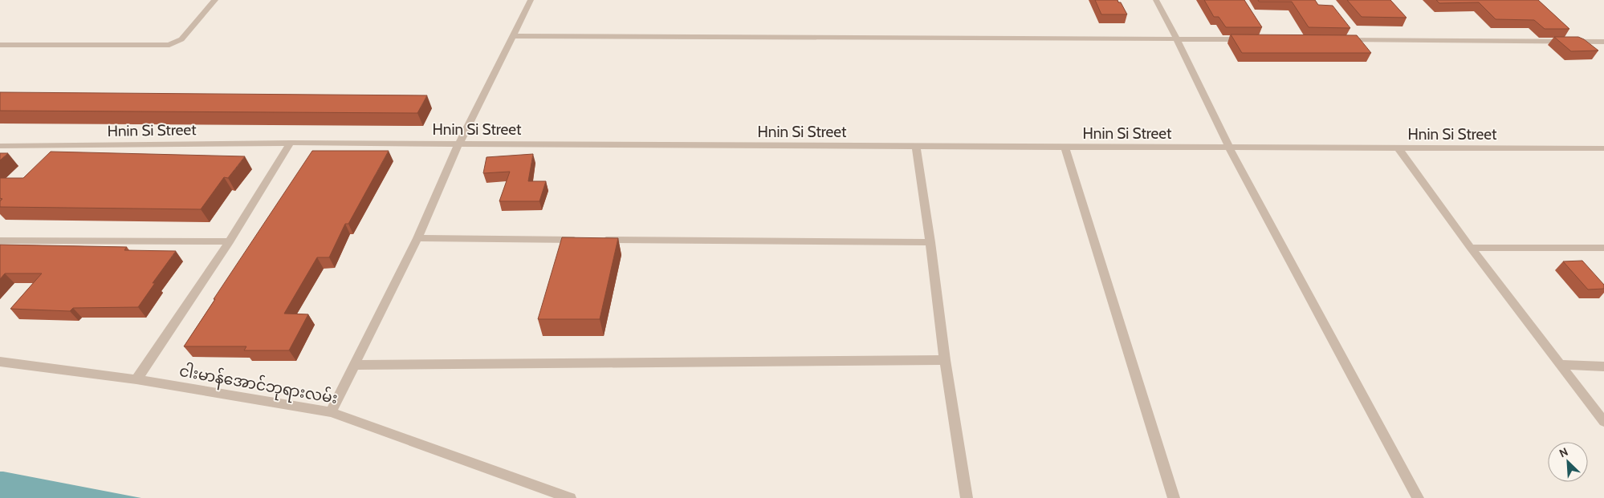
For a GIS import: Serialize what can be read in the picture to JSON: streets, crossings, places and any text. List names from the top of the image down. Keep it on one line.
{"streets":{"street":["Hnin Si Street","ငါးမာန်အောင်ဘုရားလမ်း"]},"north":"top left"}
